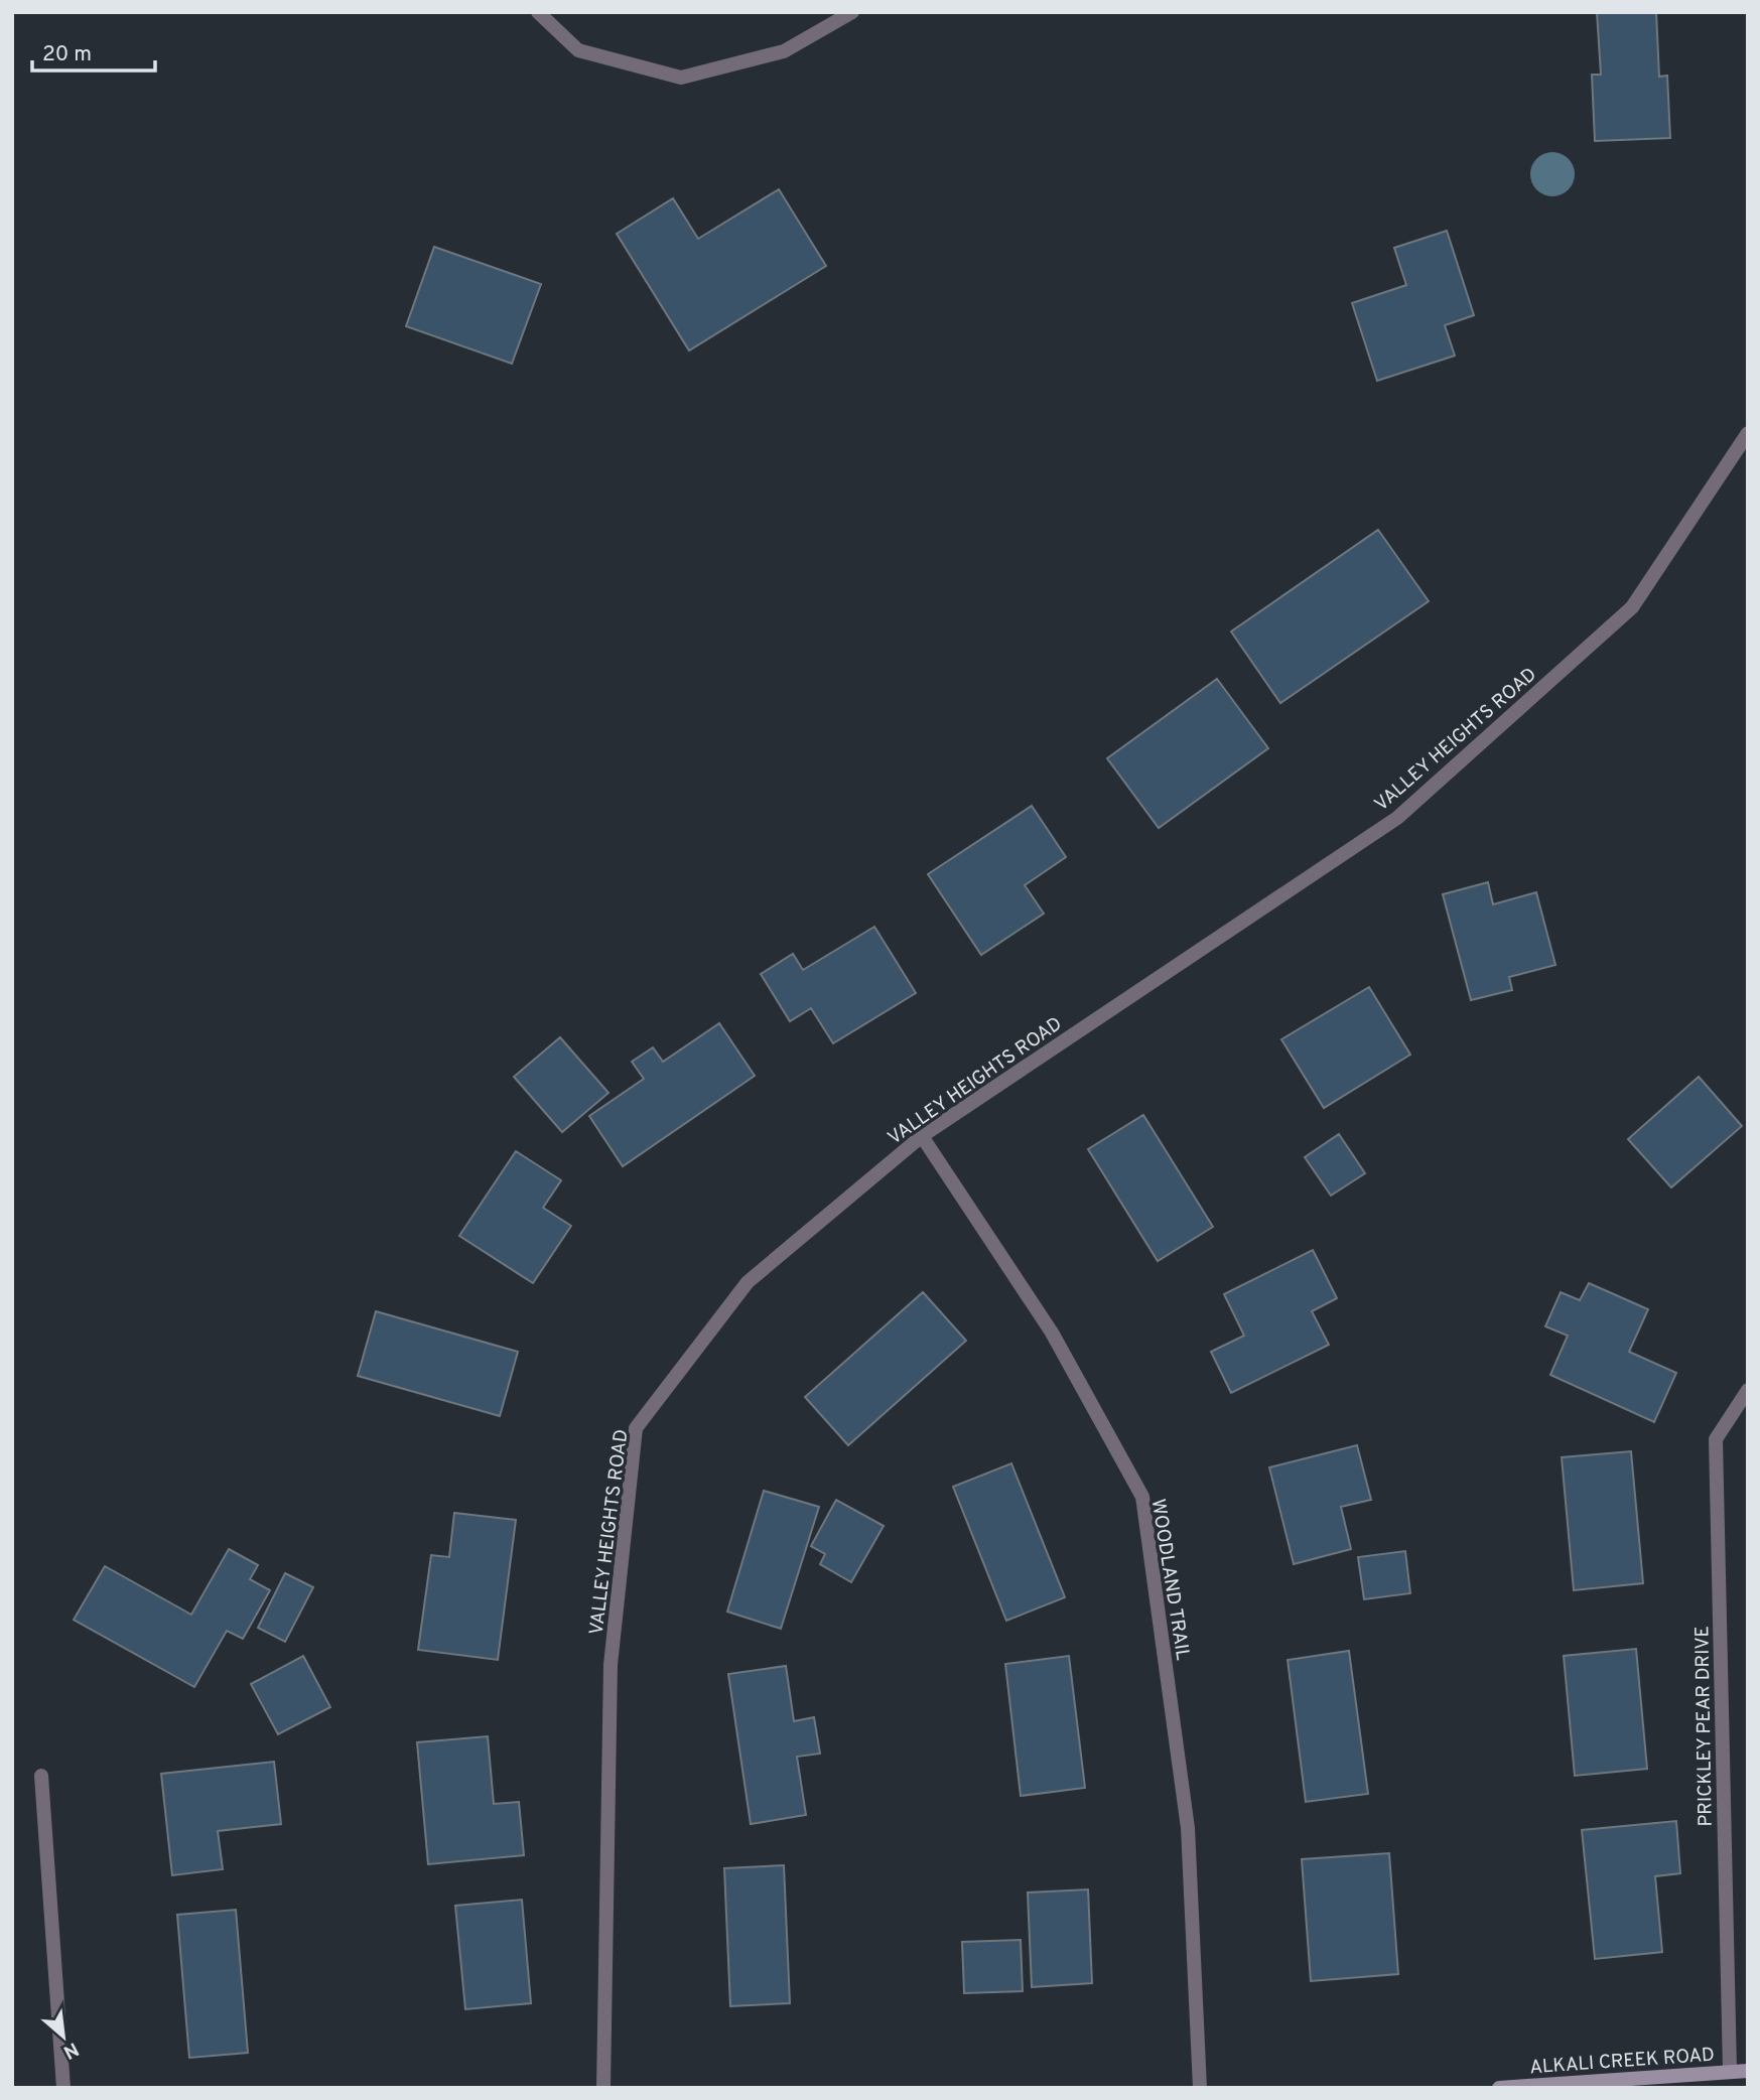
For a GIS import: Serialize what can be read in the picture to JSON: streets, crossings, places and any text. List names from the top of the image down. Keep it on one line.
{"streets":{"street":["VALLEY HEIGHTS ROAD","WOODLAND TRAIL","PRICKLEY PEAR DRIVE","ALKALI CREEK ROAD"]},"crossings":[["VALLEY HEIGHTS ROAD","WOODLAND TRAIL"],["PRICKLEY PEAR DRIVE","ALKALI CREEK ROAD"]],"scale_bar":"20 m","north":"bottom right"}
